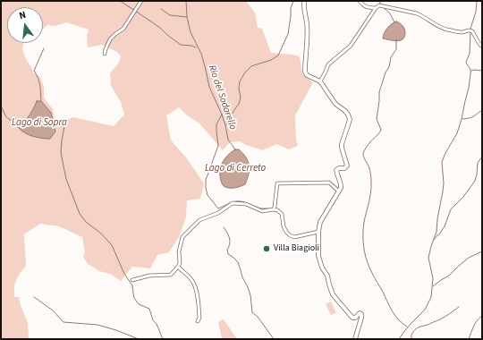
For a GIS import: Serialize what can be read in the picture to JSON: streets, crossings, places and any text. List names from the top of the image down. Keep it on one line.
{"water":["Rio del Sodarello","Lago di Sopra","Lago di Cerreto"],"places":["Villa Biagioli"],"north":"top"}
